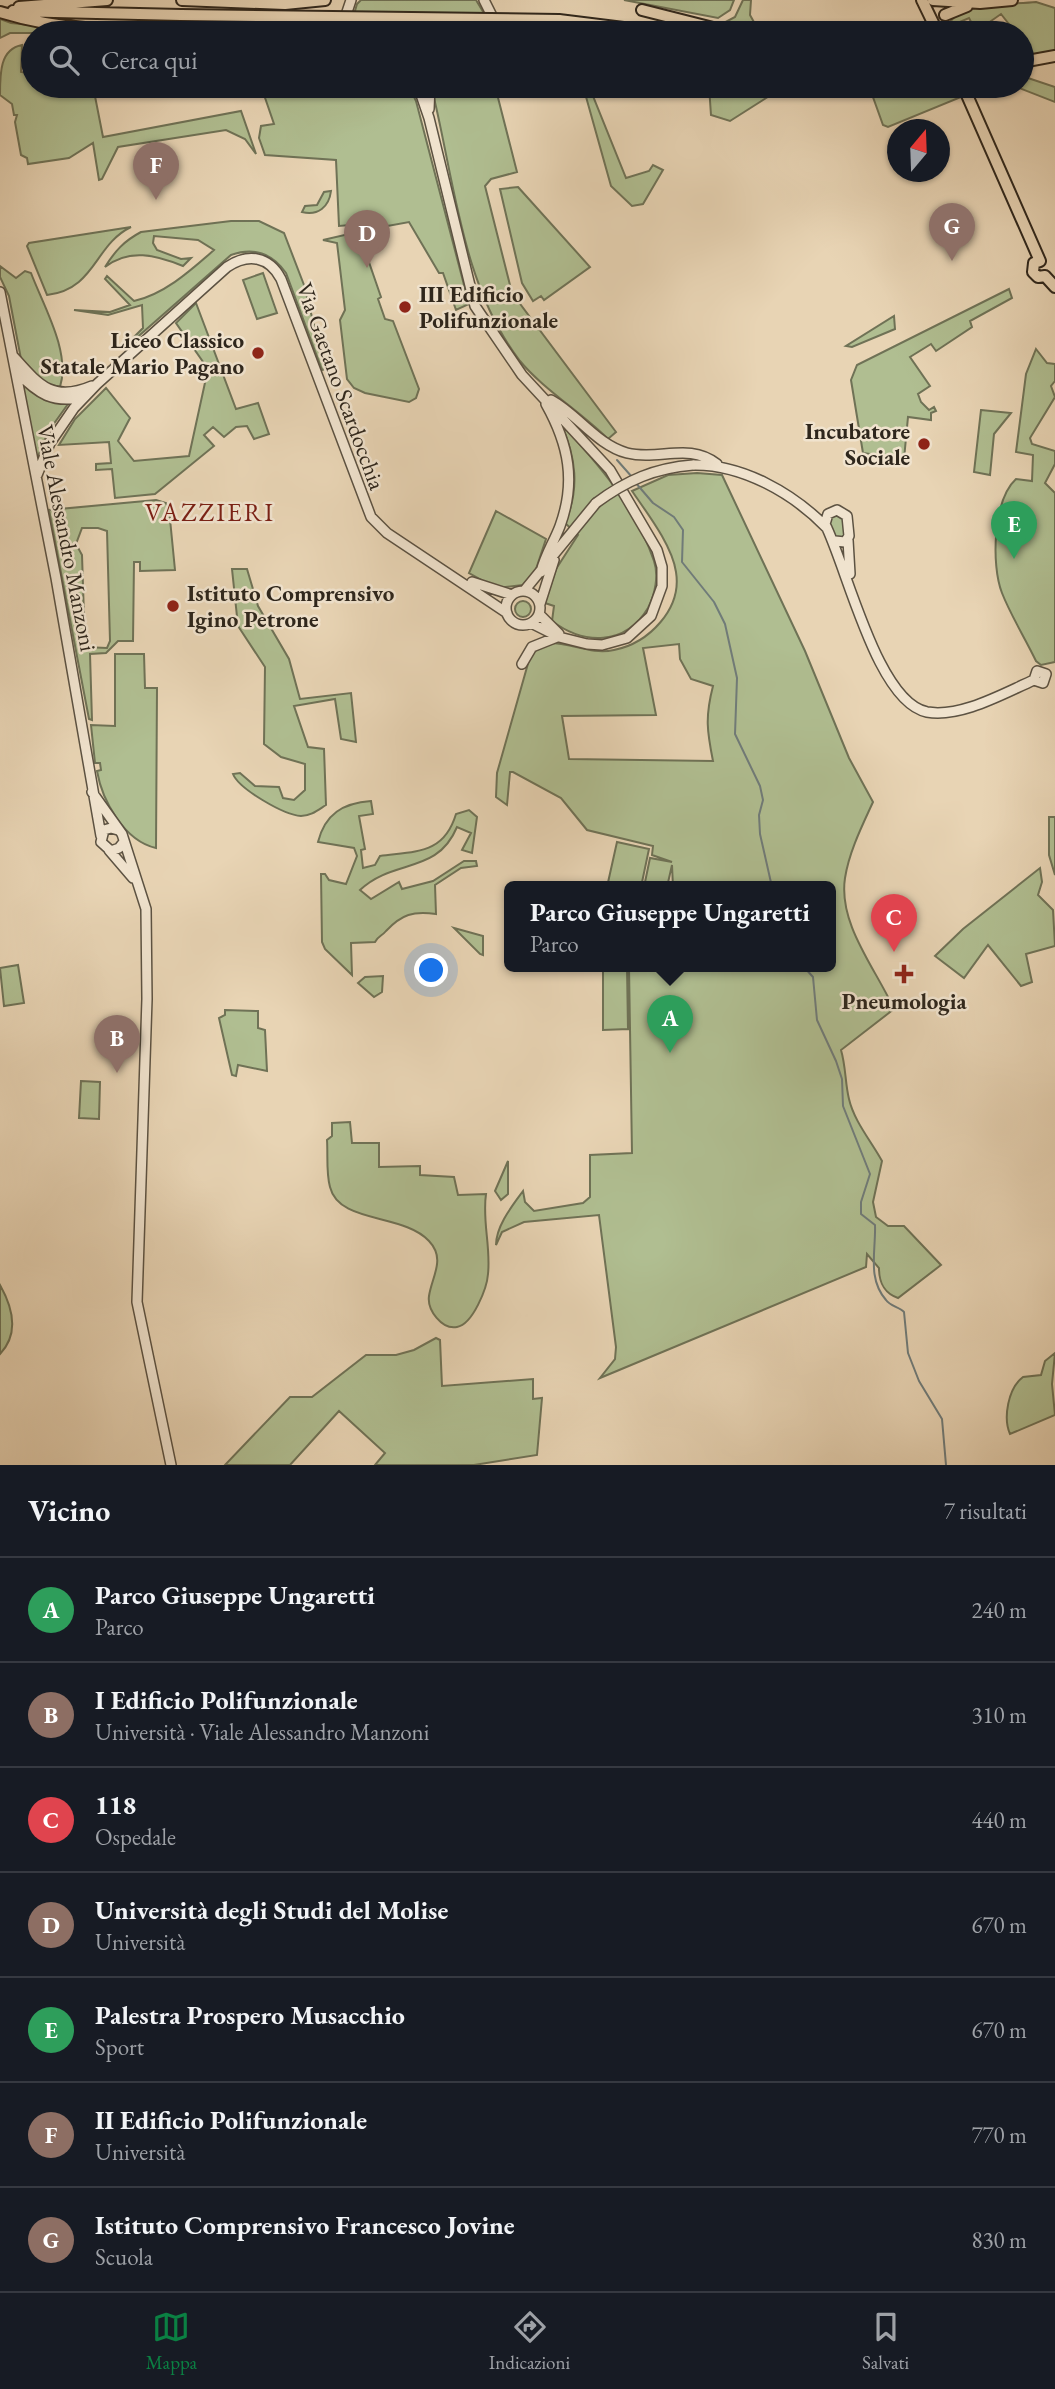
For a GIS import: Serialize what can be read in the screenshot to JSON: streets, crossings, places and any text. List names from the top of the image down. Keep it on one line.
{"streets":{"street":["Via Gaetano Scardocchia","Viale Alessandro Manzoni"]},"crossings":[["Via Gaetano Scardocchia","Viale Alessandro Manzoni"]],"districts":["VAZZIERI"],"places":{"other":["III Edificio Polifunzionale","Liceo Classico Statale Mario Pagano","Incubatore Sociale","Istituto Comprensivo Igino Petrone"],"health":["Pneumologia"]},"north":"top","page":{"search":"Cerca qui","pins":["F","G","D","E","C","A","B"],"popup":["Parco Giuseppe Ungaretti","Parco"],"heading":["Vicino","7 risultati"],"list":[{"mark":"A","name":"Parco Giuseppe Ungaretti","note":"Parco","value":"240 m"},{"mark":"B","name":"I Edificio Polifunzionale","note":"Università · Viale Alessandro Manzoni","value":"310 m"},{"mark":"C","name":"118","note":"Ospedale","value":"440 m"},{"mark":"D","name":"Università degli Studi del Molise","note":"Università","value":"670 m"},{"mark":"E","name":"Palestra Prospero Musacchio","note":"Sport","value":"670 m"},{"mark":"F","name":"II Edificio Polifunzionale","note":"Università","value":"770 m"},{"mark":"G","name":"Istituto Comprensivo Francesco Jovine","note":"Scuola","value":"830 m"}],"nav":["Mappa","Indicazioni","Salvati"]}}
